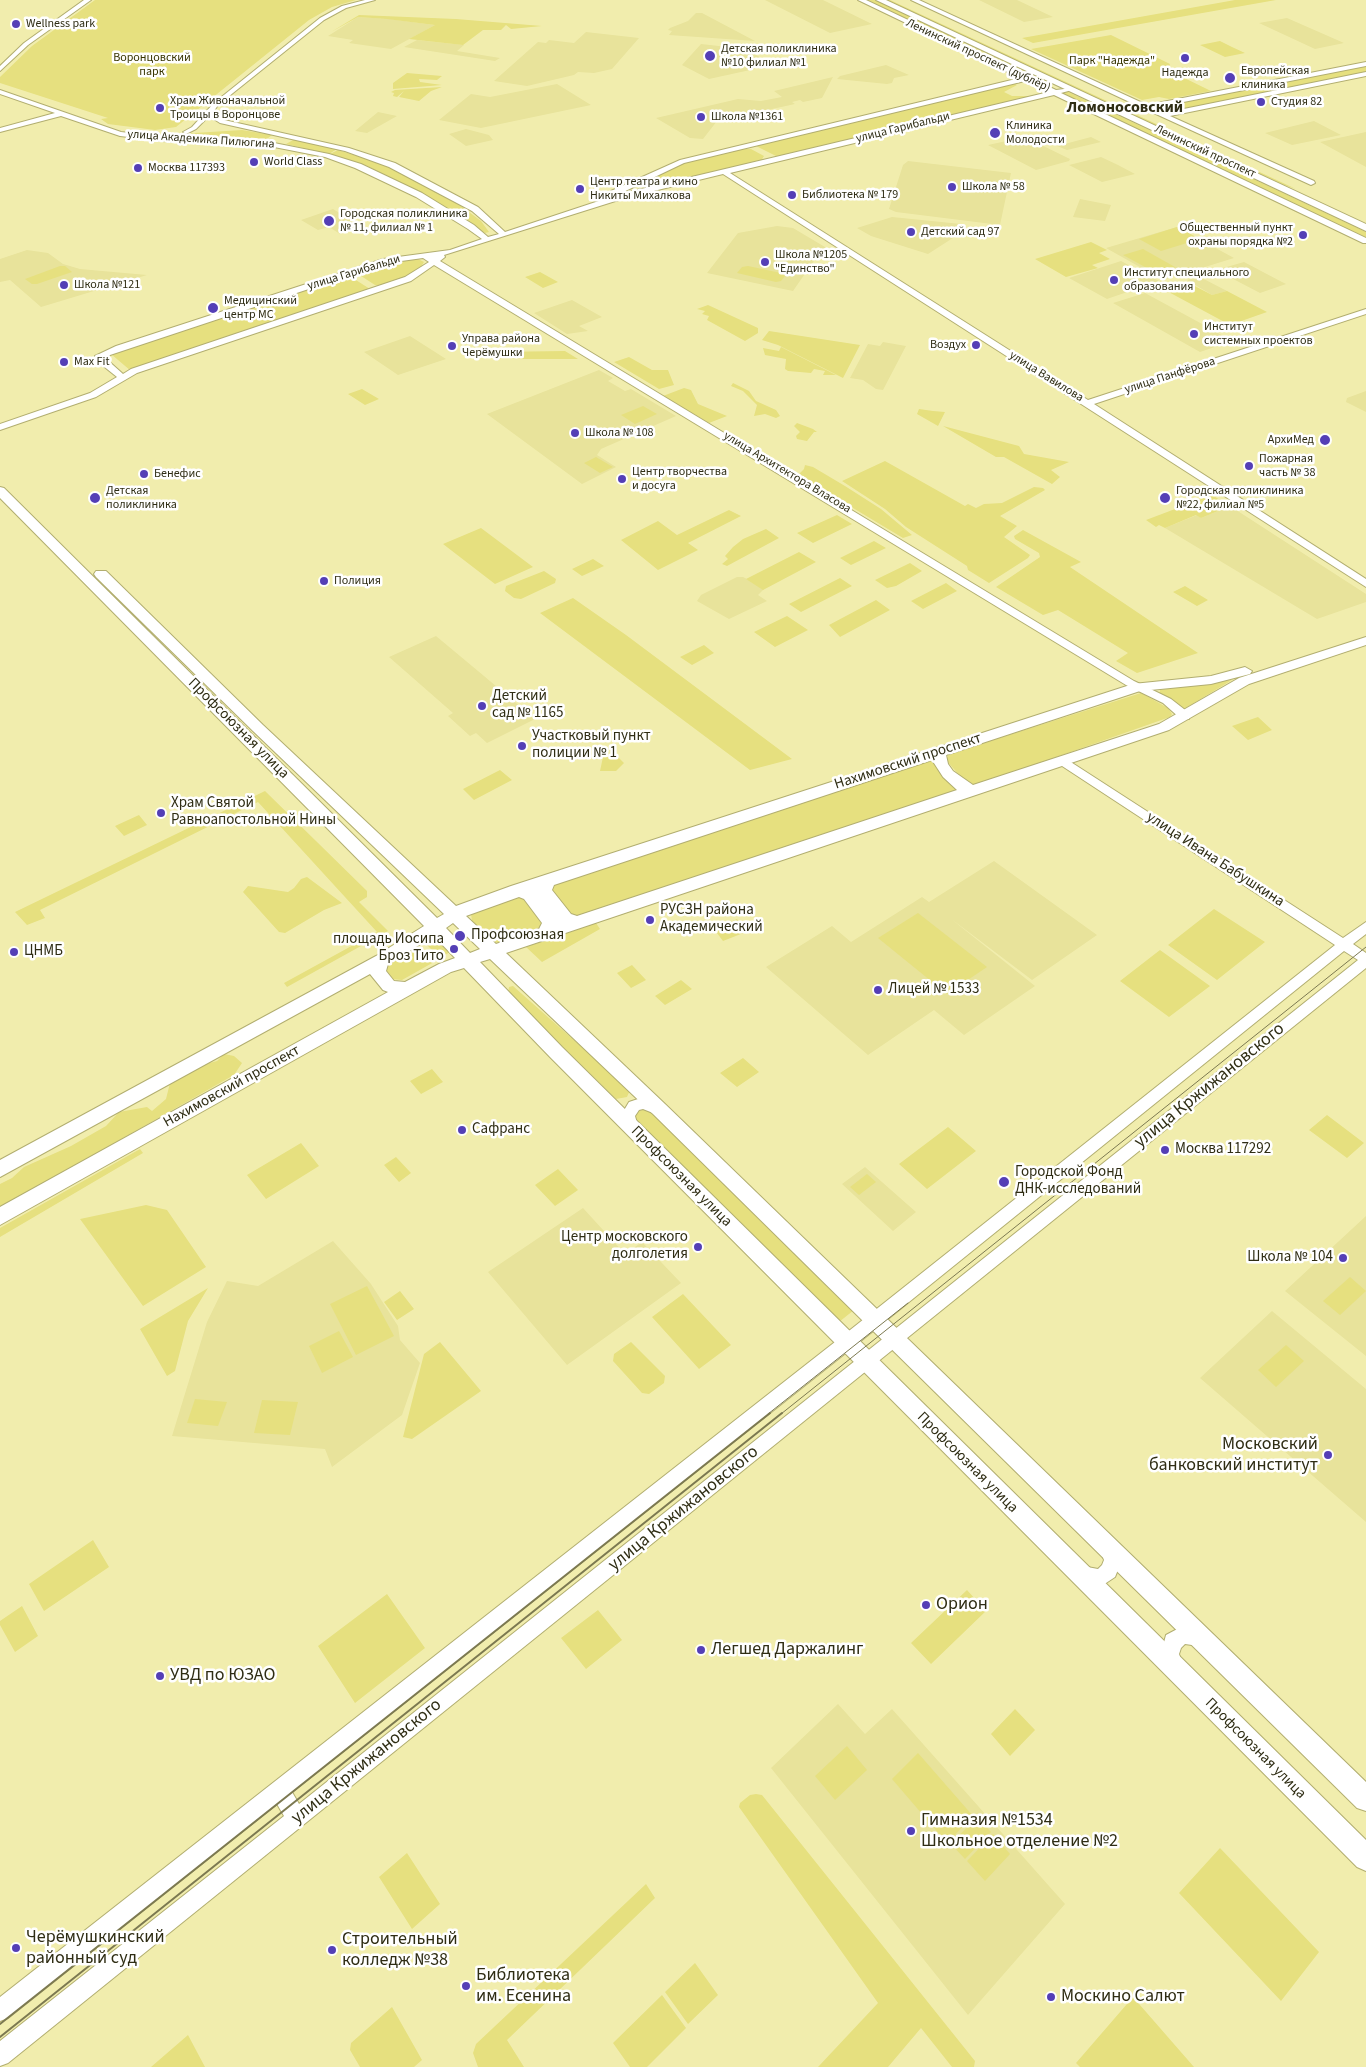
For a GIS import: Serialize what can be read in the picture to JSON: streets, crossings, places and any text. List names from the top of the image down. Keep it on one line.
{"streets":{"main road":["Ленинский проспект","Профсоюзная улица","Нахимовский проспект"],"street":["Ленинский проспект (дублёр)","улица Гарибальди","улица Академика Пилюгина","улица Панфёрова","улица Вавилова","улица Архитектора Власова","улица Ивана Бабушкина","улица Кржижановского"]},"crossings":[["Ленинский проспект (дублёр)","улица Гарибальди"],["улица Гарибальди","улица Академика Пилюгина"],["улица Гарибальди","Ленинский проспект"],["улица Гарибальди","улица Вавилова"],["улица Гарибальди","улица Архитектора Власова"],["улица Панфёрова","улица Вавилова"],["улица Архитектора Власова","Нахимовский проспект"],["Профсоюзная улица","Нахимовский проспект"],["Профсоюзная улица","улица Кржижановского"],["улица Ивана Бабушкина","улица Кржижановского"]],"districts":["Ломоносовский"],"parks":["Воронцовский парк","Парк \"Надежда\""],"places":["Wellness park","Детская поликлиника №10 филиал №1","Надежда","Европейская клиника","Студия 82","Храм Живоначальной Троицы в Воронцове","Школа №1361","Клиника Молодости","World Class","Москва 117393","Школа № 58","Центр театра и кино Никиты Михалкова","Библиотека № 179","Городская поликлиника № 11, филиал № 1","Детский сад 97","Общественный пункт охраны порядка №2","Школа №1205 \"Единство\"","Институт специального образования","Школа №121","Медицинский центр МС","Институт системных проектов","Воздух","Управа района Черёмушки","Max Fit","Школа № 108","АрхиМед","Пожарная часть № 38","Бенефис","Центр творчества и досуга","Детская поликлиника","Городская поликлиника №22, филиал №5","Полиция","Детский сад № 1165","Участковый пункт полиции № 1","Храм Святой Равноапостольной Нины","РУСЗН района Академический","Профсоюзная","площадь Иосипа Броз Тито","ЦНМБ","Лицей № 1533","Сафранс","Москва 117292","Городской Фонд ДНК-исследований","Центр московского долголетия","Школа № 104","Московский банковский институт","Орион","Легшед Даржалинг","УВД по ЮЗАО","Гимназия №1534 Школьное отделение №2","Черёмушкинский районный суд","Строительный колледж №38","Библиотека им. Есенина","Москино Салют"]}
